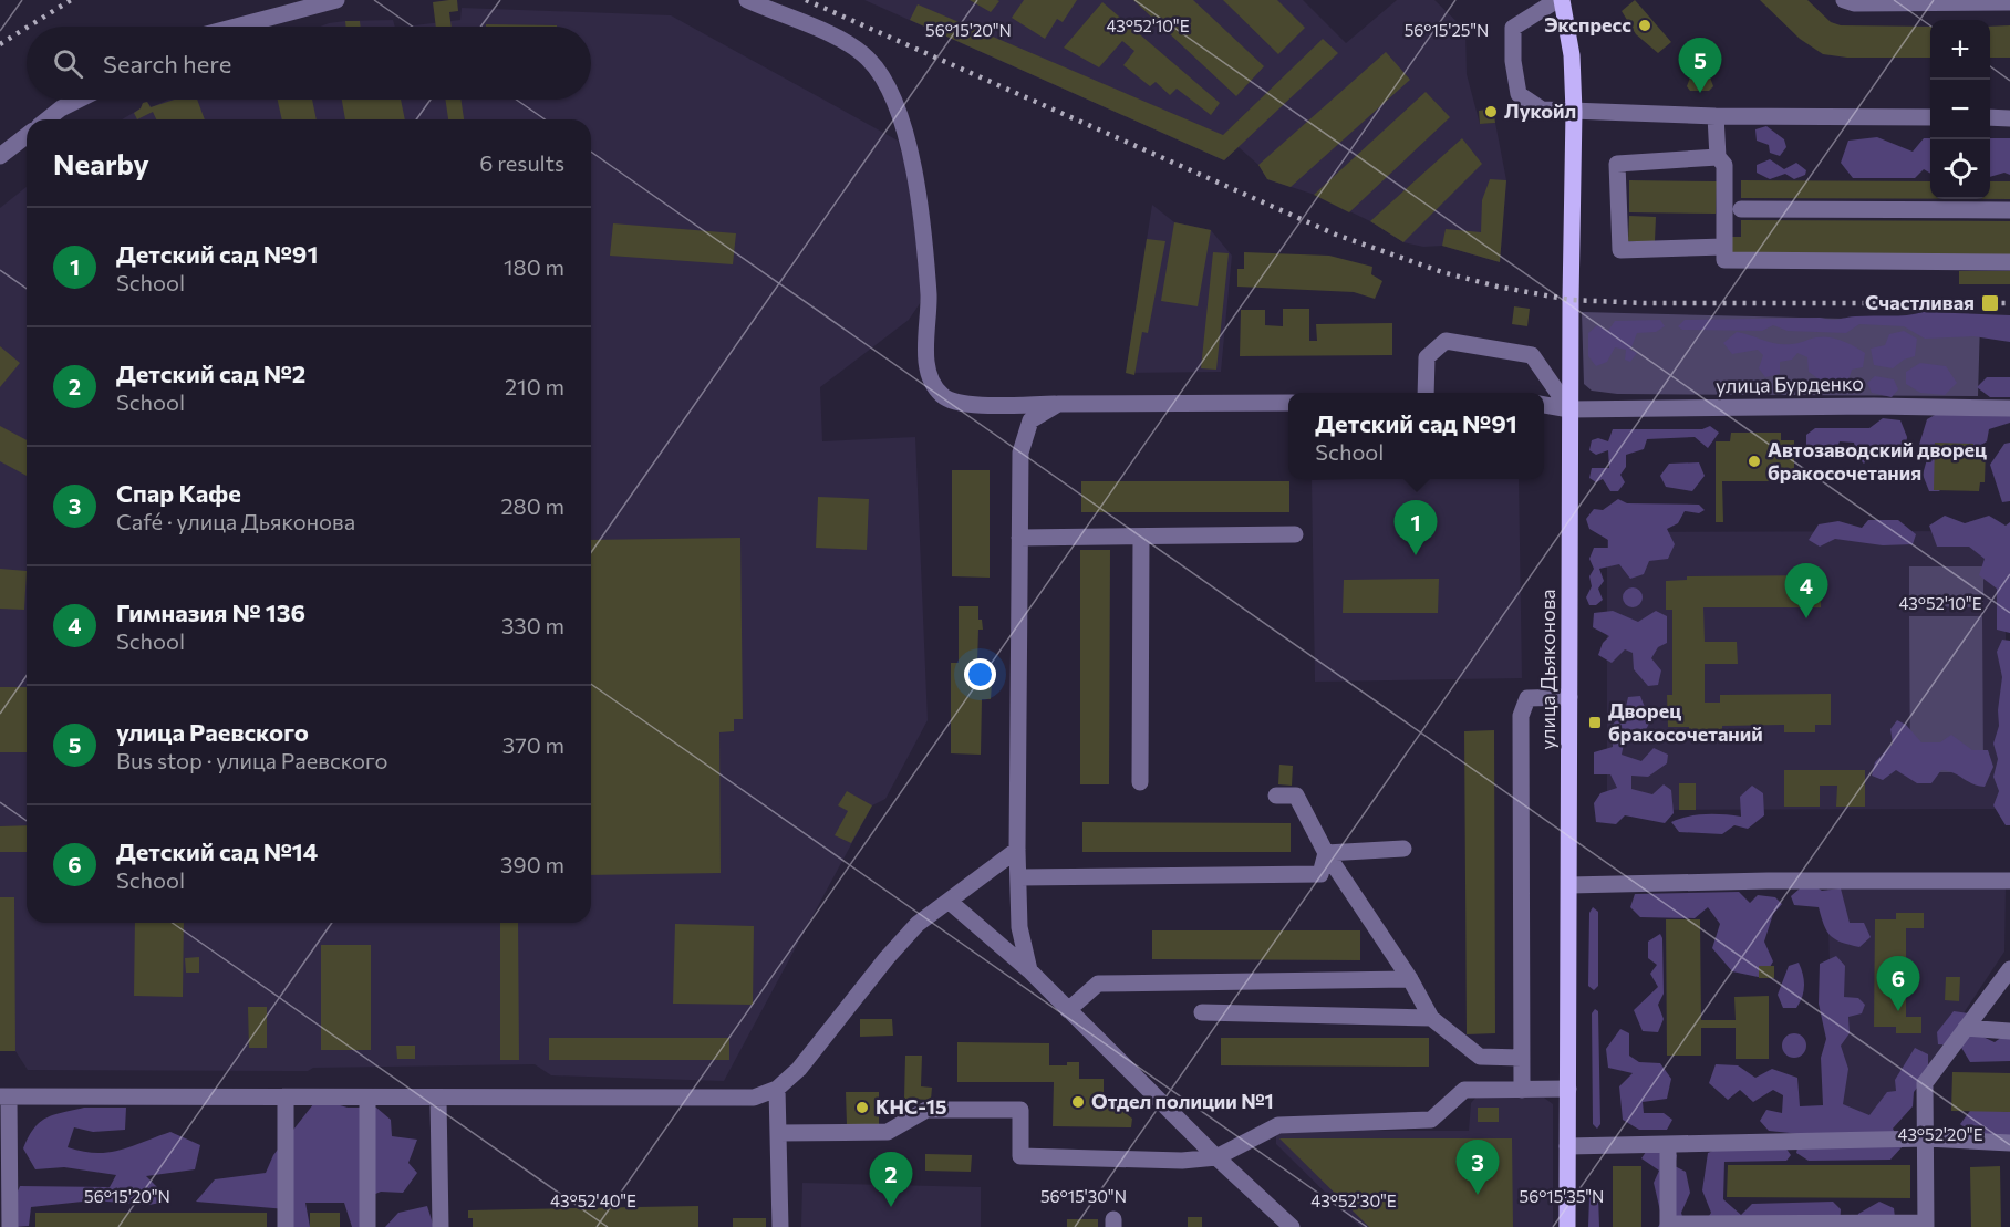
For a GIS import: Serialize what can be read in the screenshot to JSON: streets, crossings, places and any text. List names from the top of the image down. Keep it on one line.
{"streets":{"main road":["улица Дьяконова"],"street":["улица Бурденко"]},"crossings":[["улица Бурденко","улица Дьяконова"]],"places":{"other":["Экспресс","Лукойл","Автозаводский дворец бракосочетания","Отдел полиции №1","КНС-15"],"transit":["Счастливая","Дворец бракосочетаний"]},"page":{"map_buttons":["+","−"],"search":"Search here","pins":["5","1","4","6","3","2"],"heading":["Nearby","6 results"],"list":[{"mark":"1","name":"Детский сад №91","note":"School","value":"180 m"},{"mark":"2","name":"Детский сад №2","note":"School","value":"210 m"},{"mark":"3","name":"Спар Кафе","note":"Café · улица Дьяконова","value":"280 m"},{"mark":"4","name":"Гимназия № 136","note":"School","value":"330 m"},{"mark":"5","name":"улица Раевского","note":"Bus stop · улица Раевского","value":"370 m"},{"mark":"6","name":"Детский сад №14","note":"School","value":"390 m"}],"popup":["Детский сад №91","School"]},"coordinates":["43°52'10\"E","56°15'20\"N","56°15'25\"N","43°52'20\"E","56°15'30\"N","56°15'35\"N","43°52'40\"E","43°52'30\"E"]}
